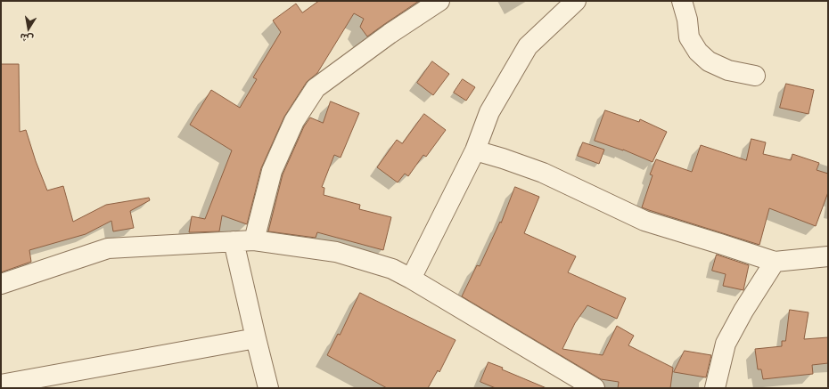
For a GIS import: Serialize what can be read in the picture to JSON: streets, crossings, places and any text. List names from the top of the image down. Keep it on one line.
{"north":"bottom"}
